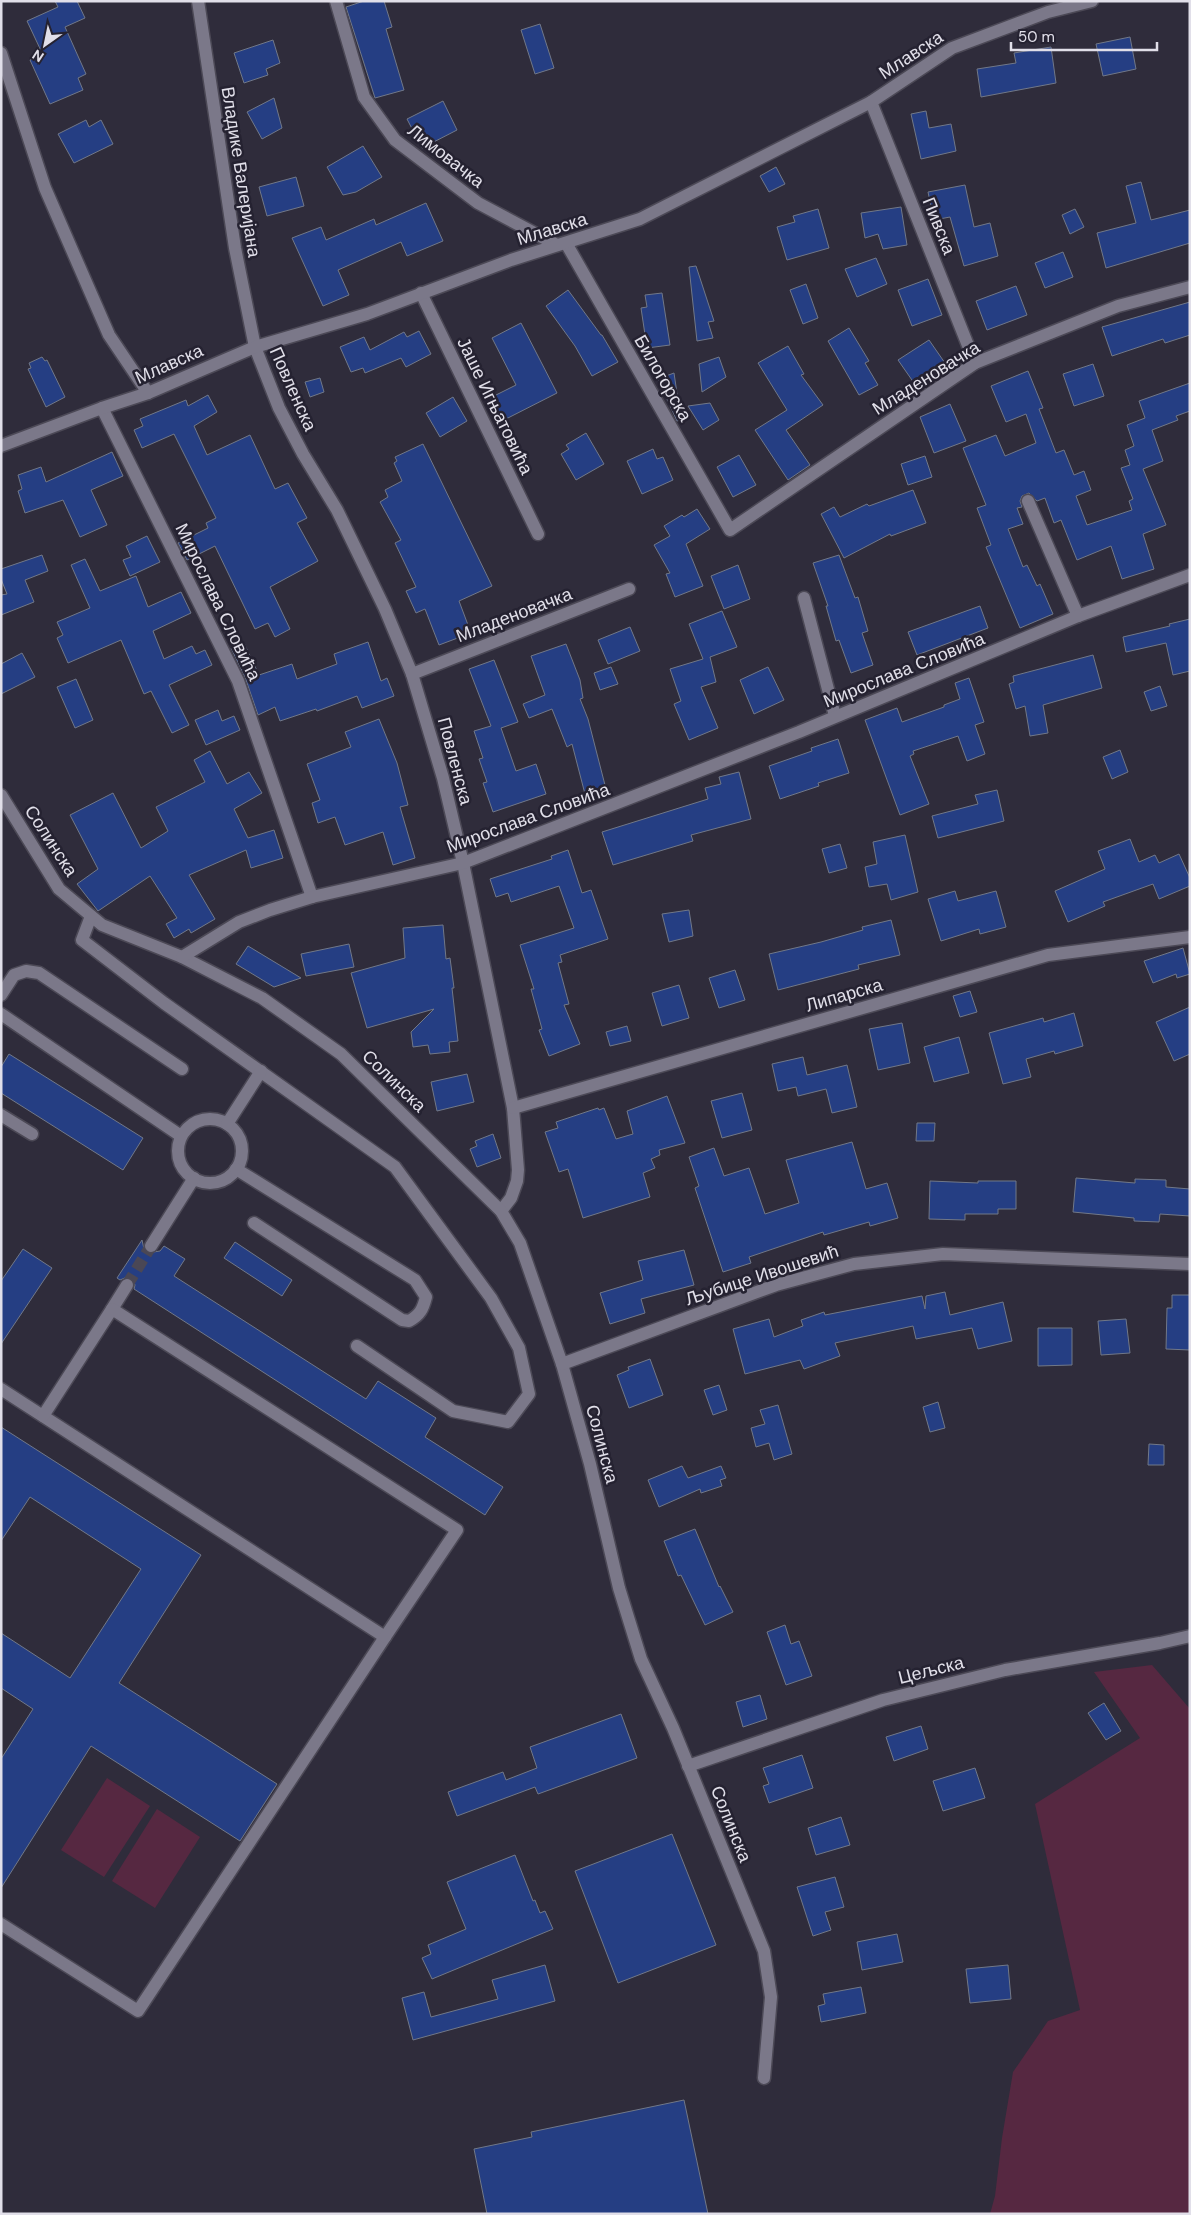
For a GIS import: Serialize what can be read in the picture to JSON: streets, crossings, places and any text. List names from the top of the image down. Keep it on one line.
{"streets":{"street":["Млавска","Лимовачка","Владике Валеријана","Пивска","Билогорска","Младеновачка","Повленска","Јаше Игњатовића","Мирослава Словића","Солинска","Липарска","Љубице Ивошевић","Цељска"]},"crossings":[["Млавска","Лимовачка"],["Млавска","Владике Валеријана"],["Млавска","Пивска"],["Млавска","Билогорска"],["Млавска","Повленска"],["Млавска","Јаше Игњатовића"],["Млавска","Мирослава Словића"],["Лимовачка","Билогорска"],["Владике Валеријана","Повленска"],["Пивска","Младеновачка"],["Билогорска","Младеновачка"],["Младеновачка","Повленска"],["Повленска","Мирослава Словића"],["Повленска","Солинска"],["Повленска","Липарска"],["Солинска","Љубице Ивошевић"],["Солинска","Цељска"]],"scale_bar":"50 m","north":"bottom left"}
